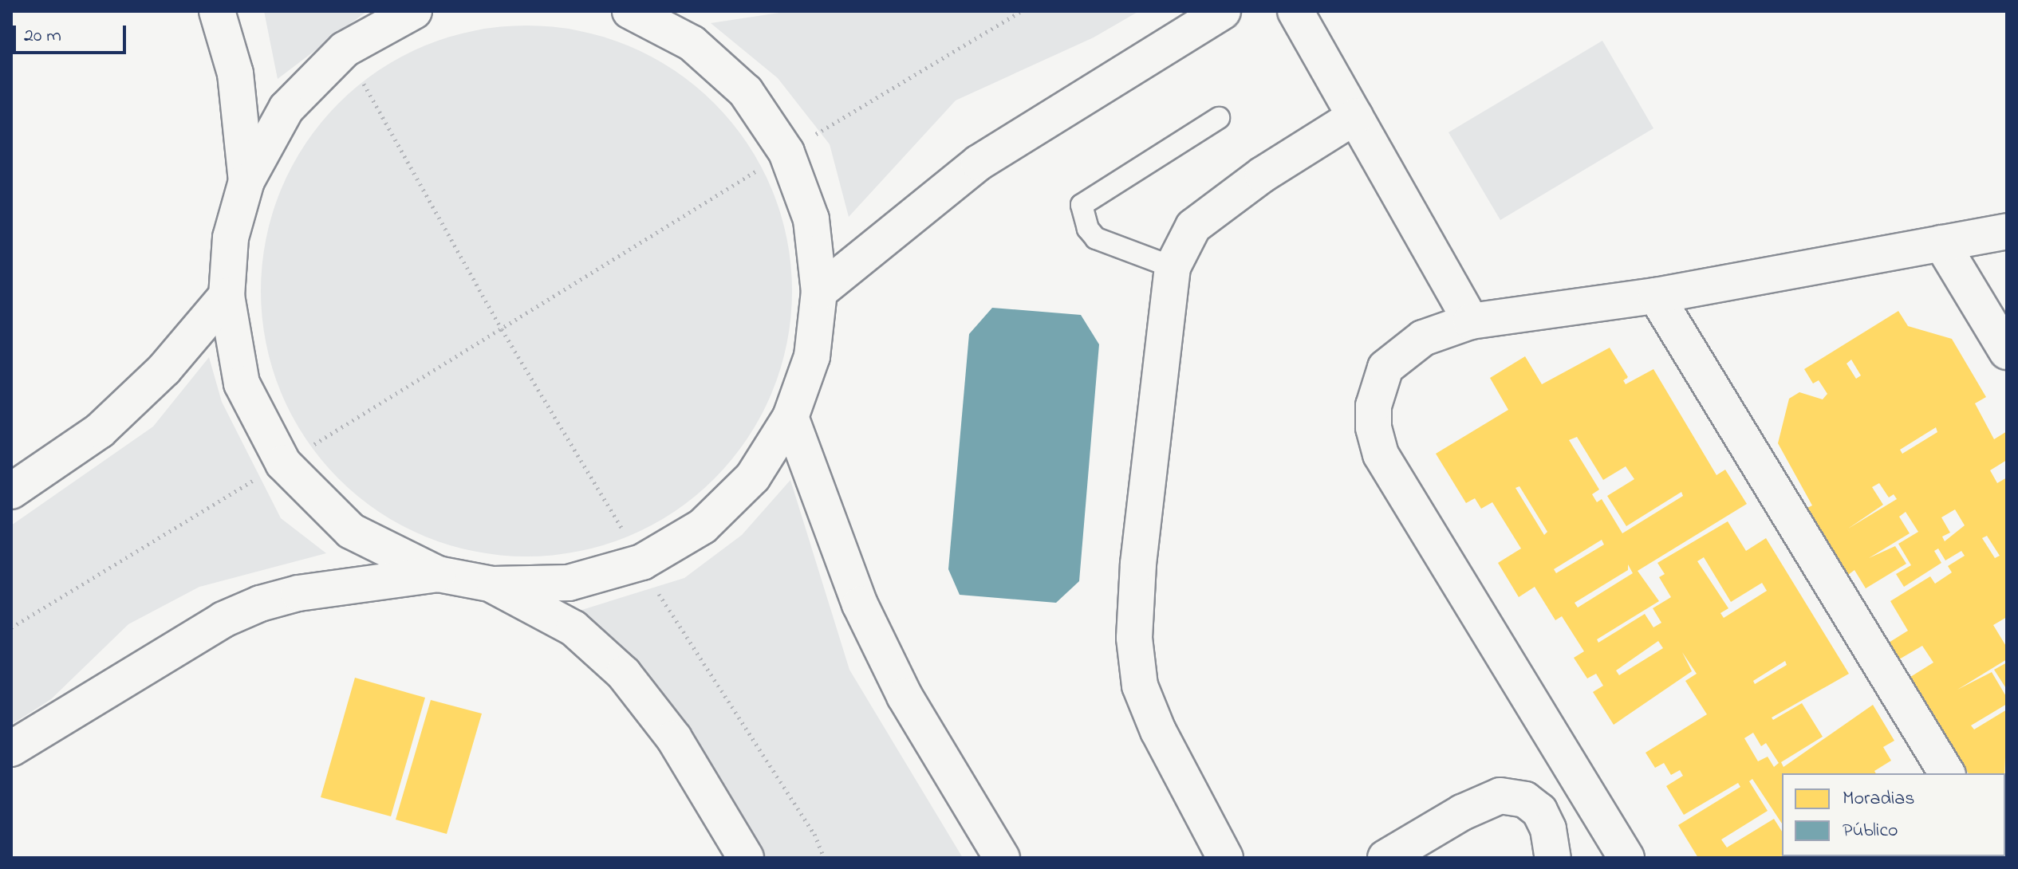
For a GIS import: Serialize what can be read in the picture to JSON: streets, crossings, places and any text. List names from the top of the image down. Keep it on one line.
{"legend":["Moradias","Público"],"scale_bar":"20 m"}
